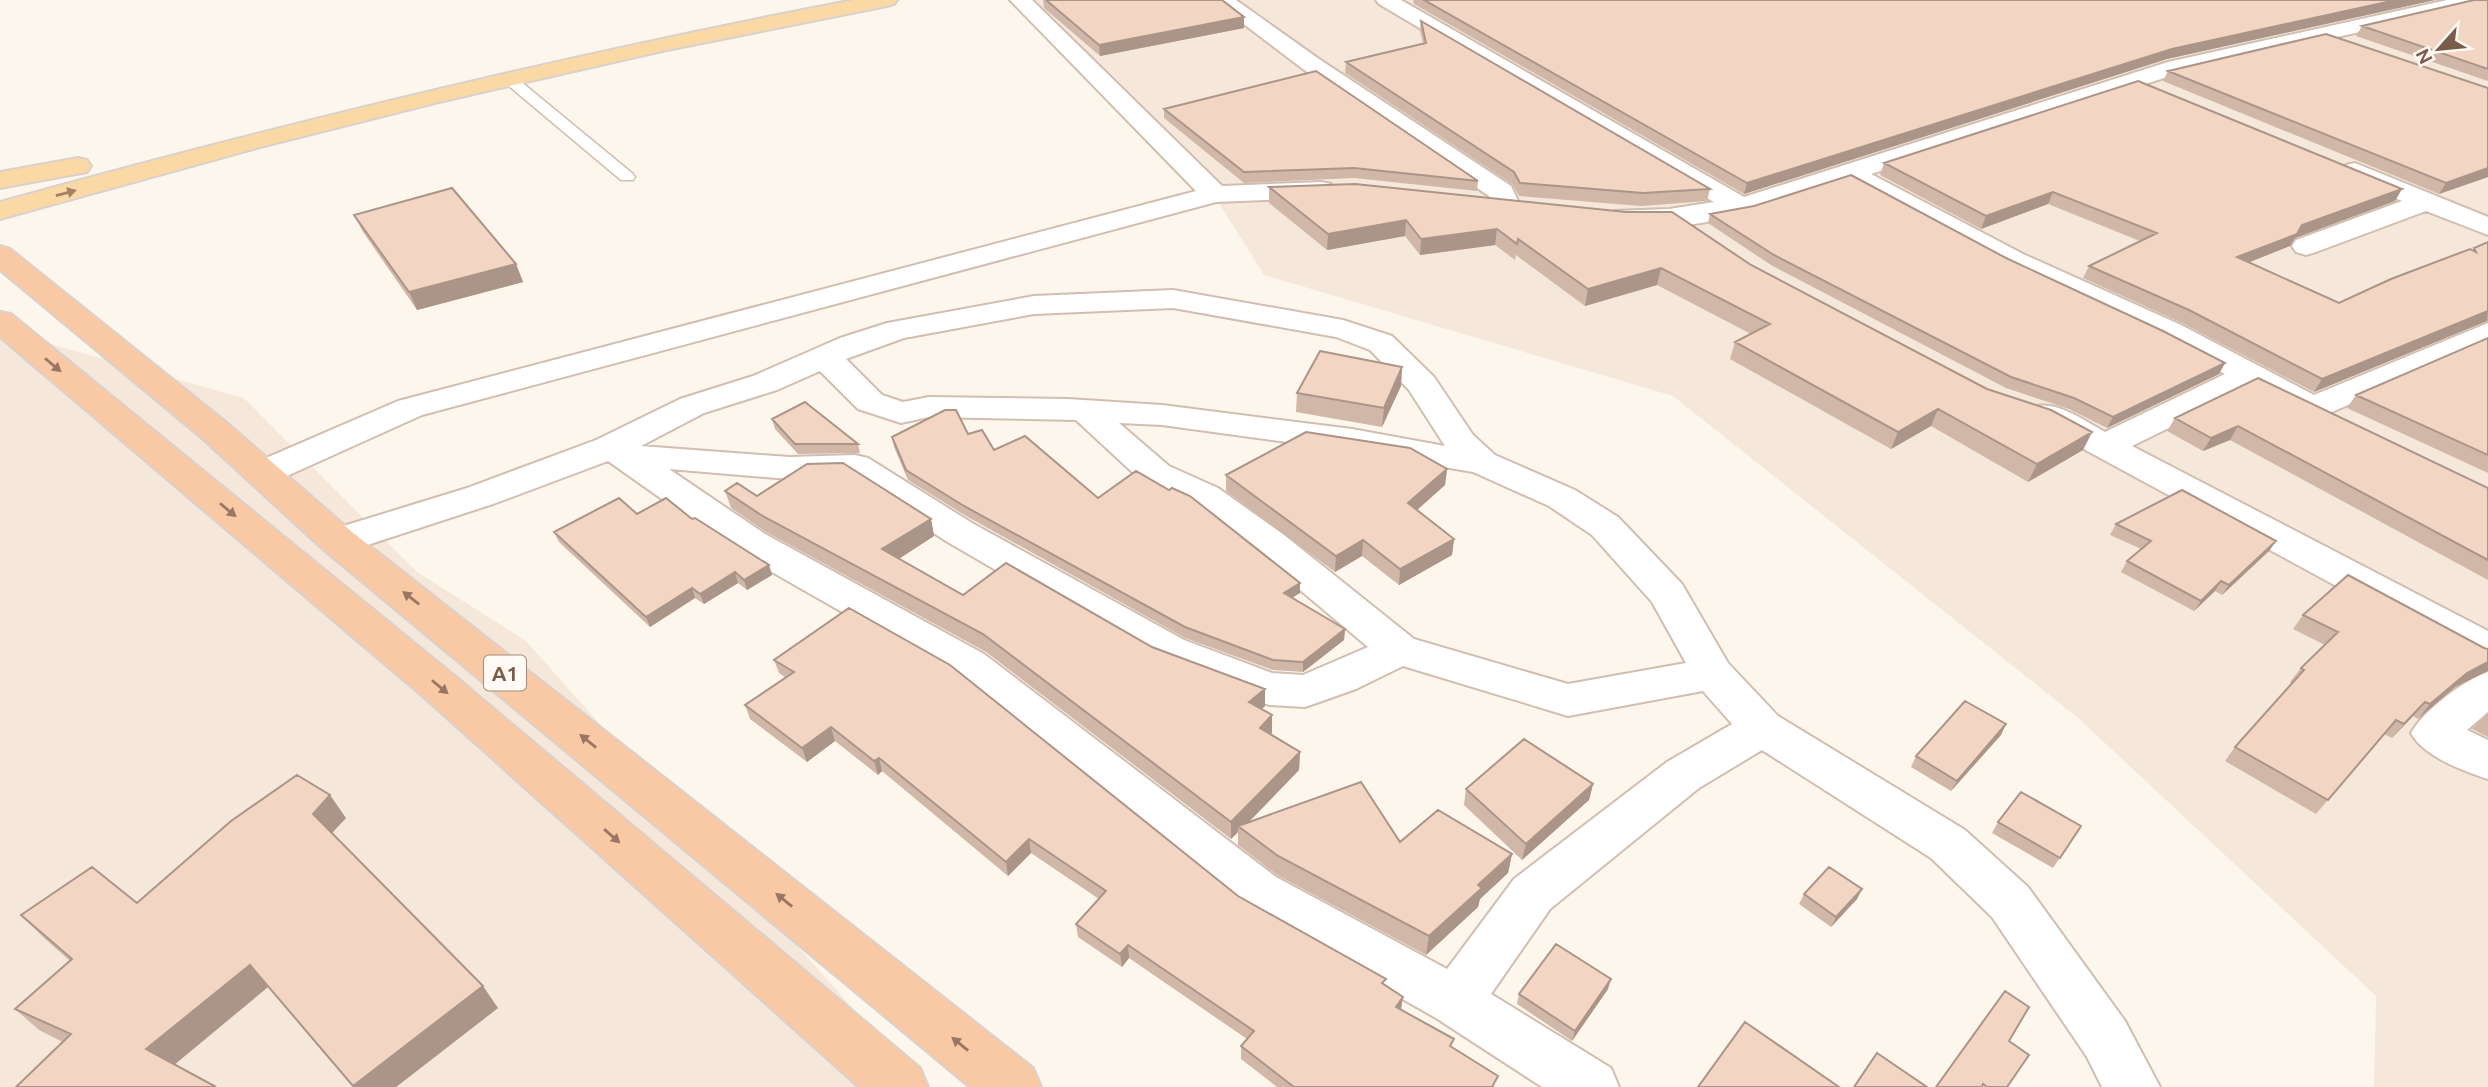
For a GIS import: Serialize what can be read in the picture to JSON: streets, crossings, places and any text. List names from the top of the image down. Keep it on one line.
{"streets":{"highway":["A1"]},"north":"bottom left"}
